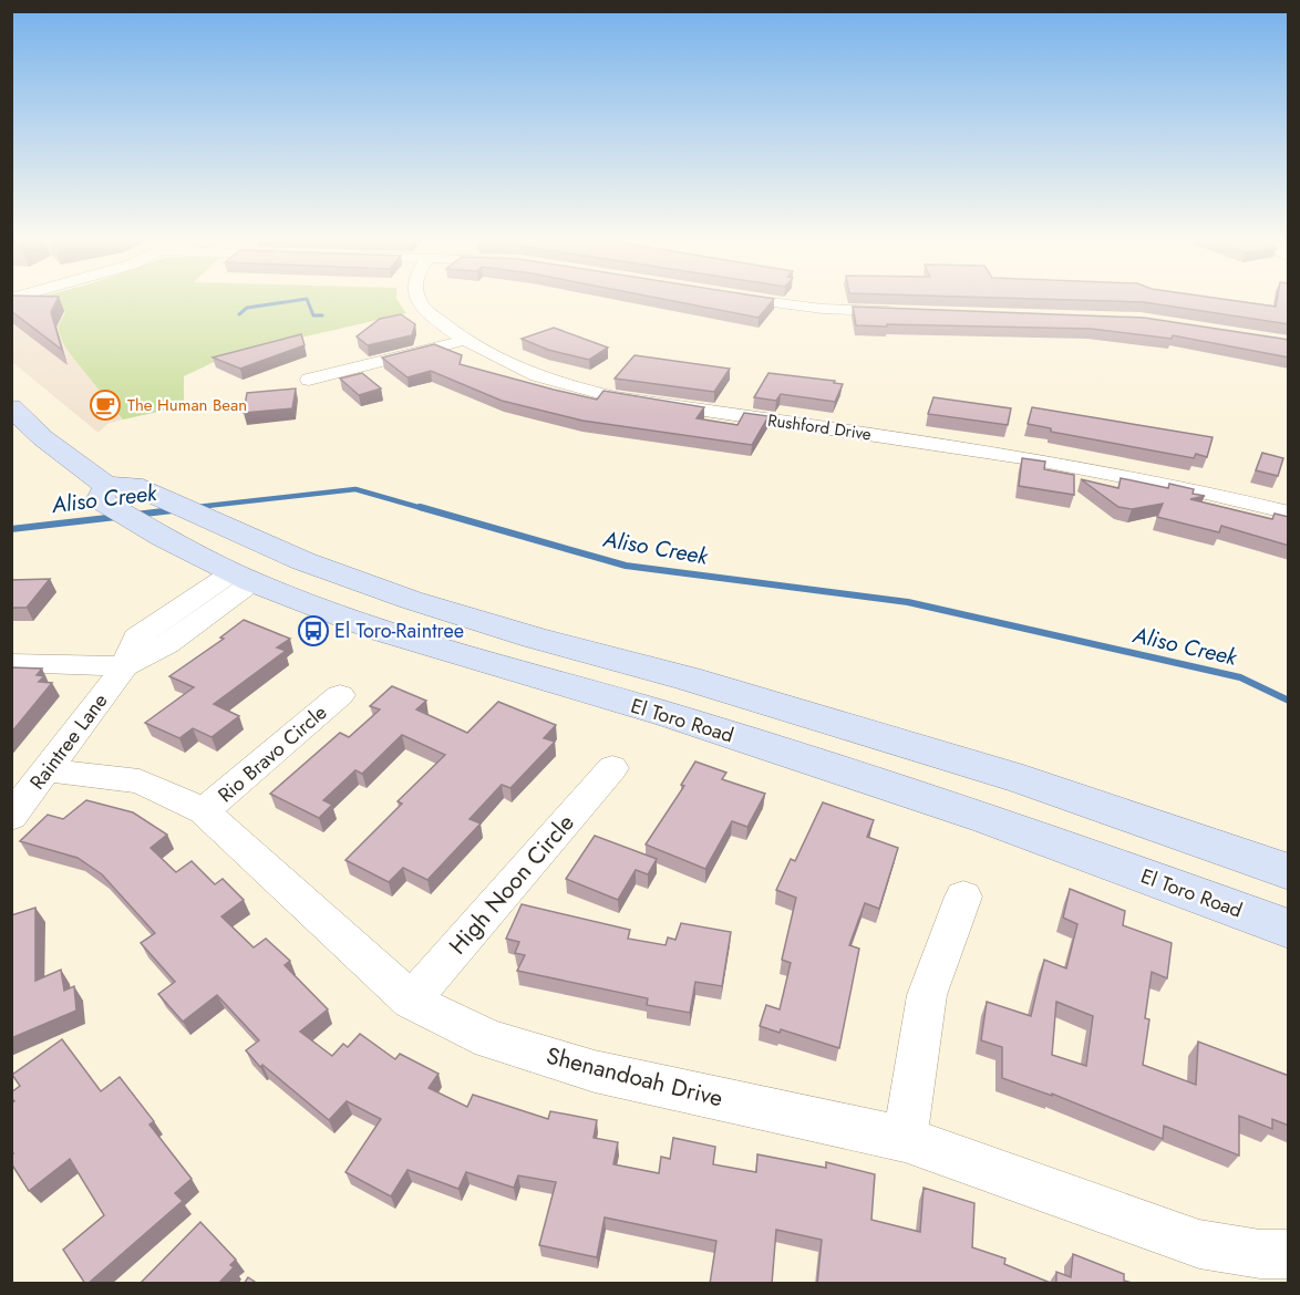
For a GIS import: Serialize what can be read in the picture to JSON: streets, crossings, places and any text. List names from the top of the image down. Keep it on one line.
{"streets":{"main road":["El Toro Road"],"street":["Rushford Drive","Raintree Lane","Rio Bravo Circle","High Noon Circle","Shenandoah Drive"]},"crossings":[["El Toro Road","Raintree Lane"],["Raintree Lane","Shenandoah Drive"],["Rio Bravo Circle","Shenandoah Drive"],["High Noon Circle","Shenandoah Drive"]],"water":["Aliso Creek"],"places":{"cafe":["The Human Bean"],"bus stop":["El Toro-Raintree"]}}
